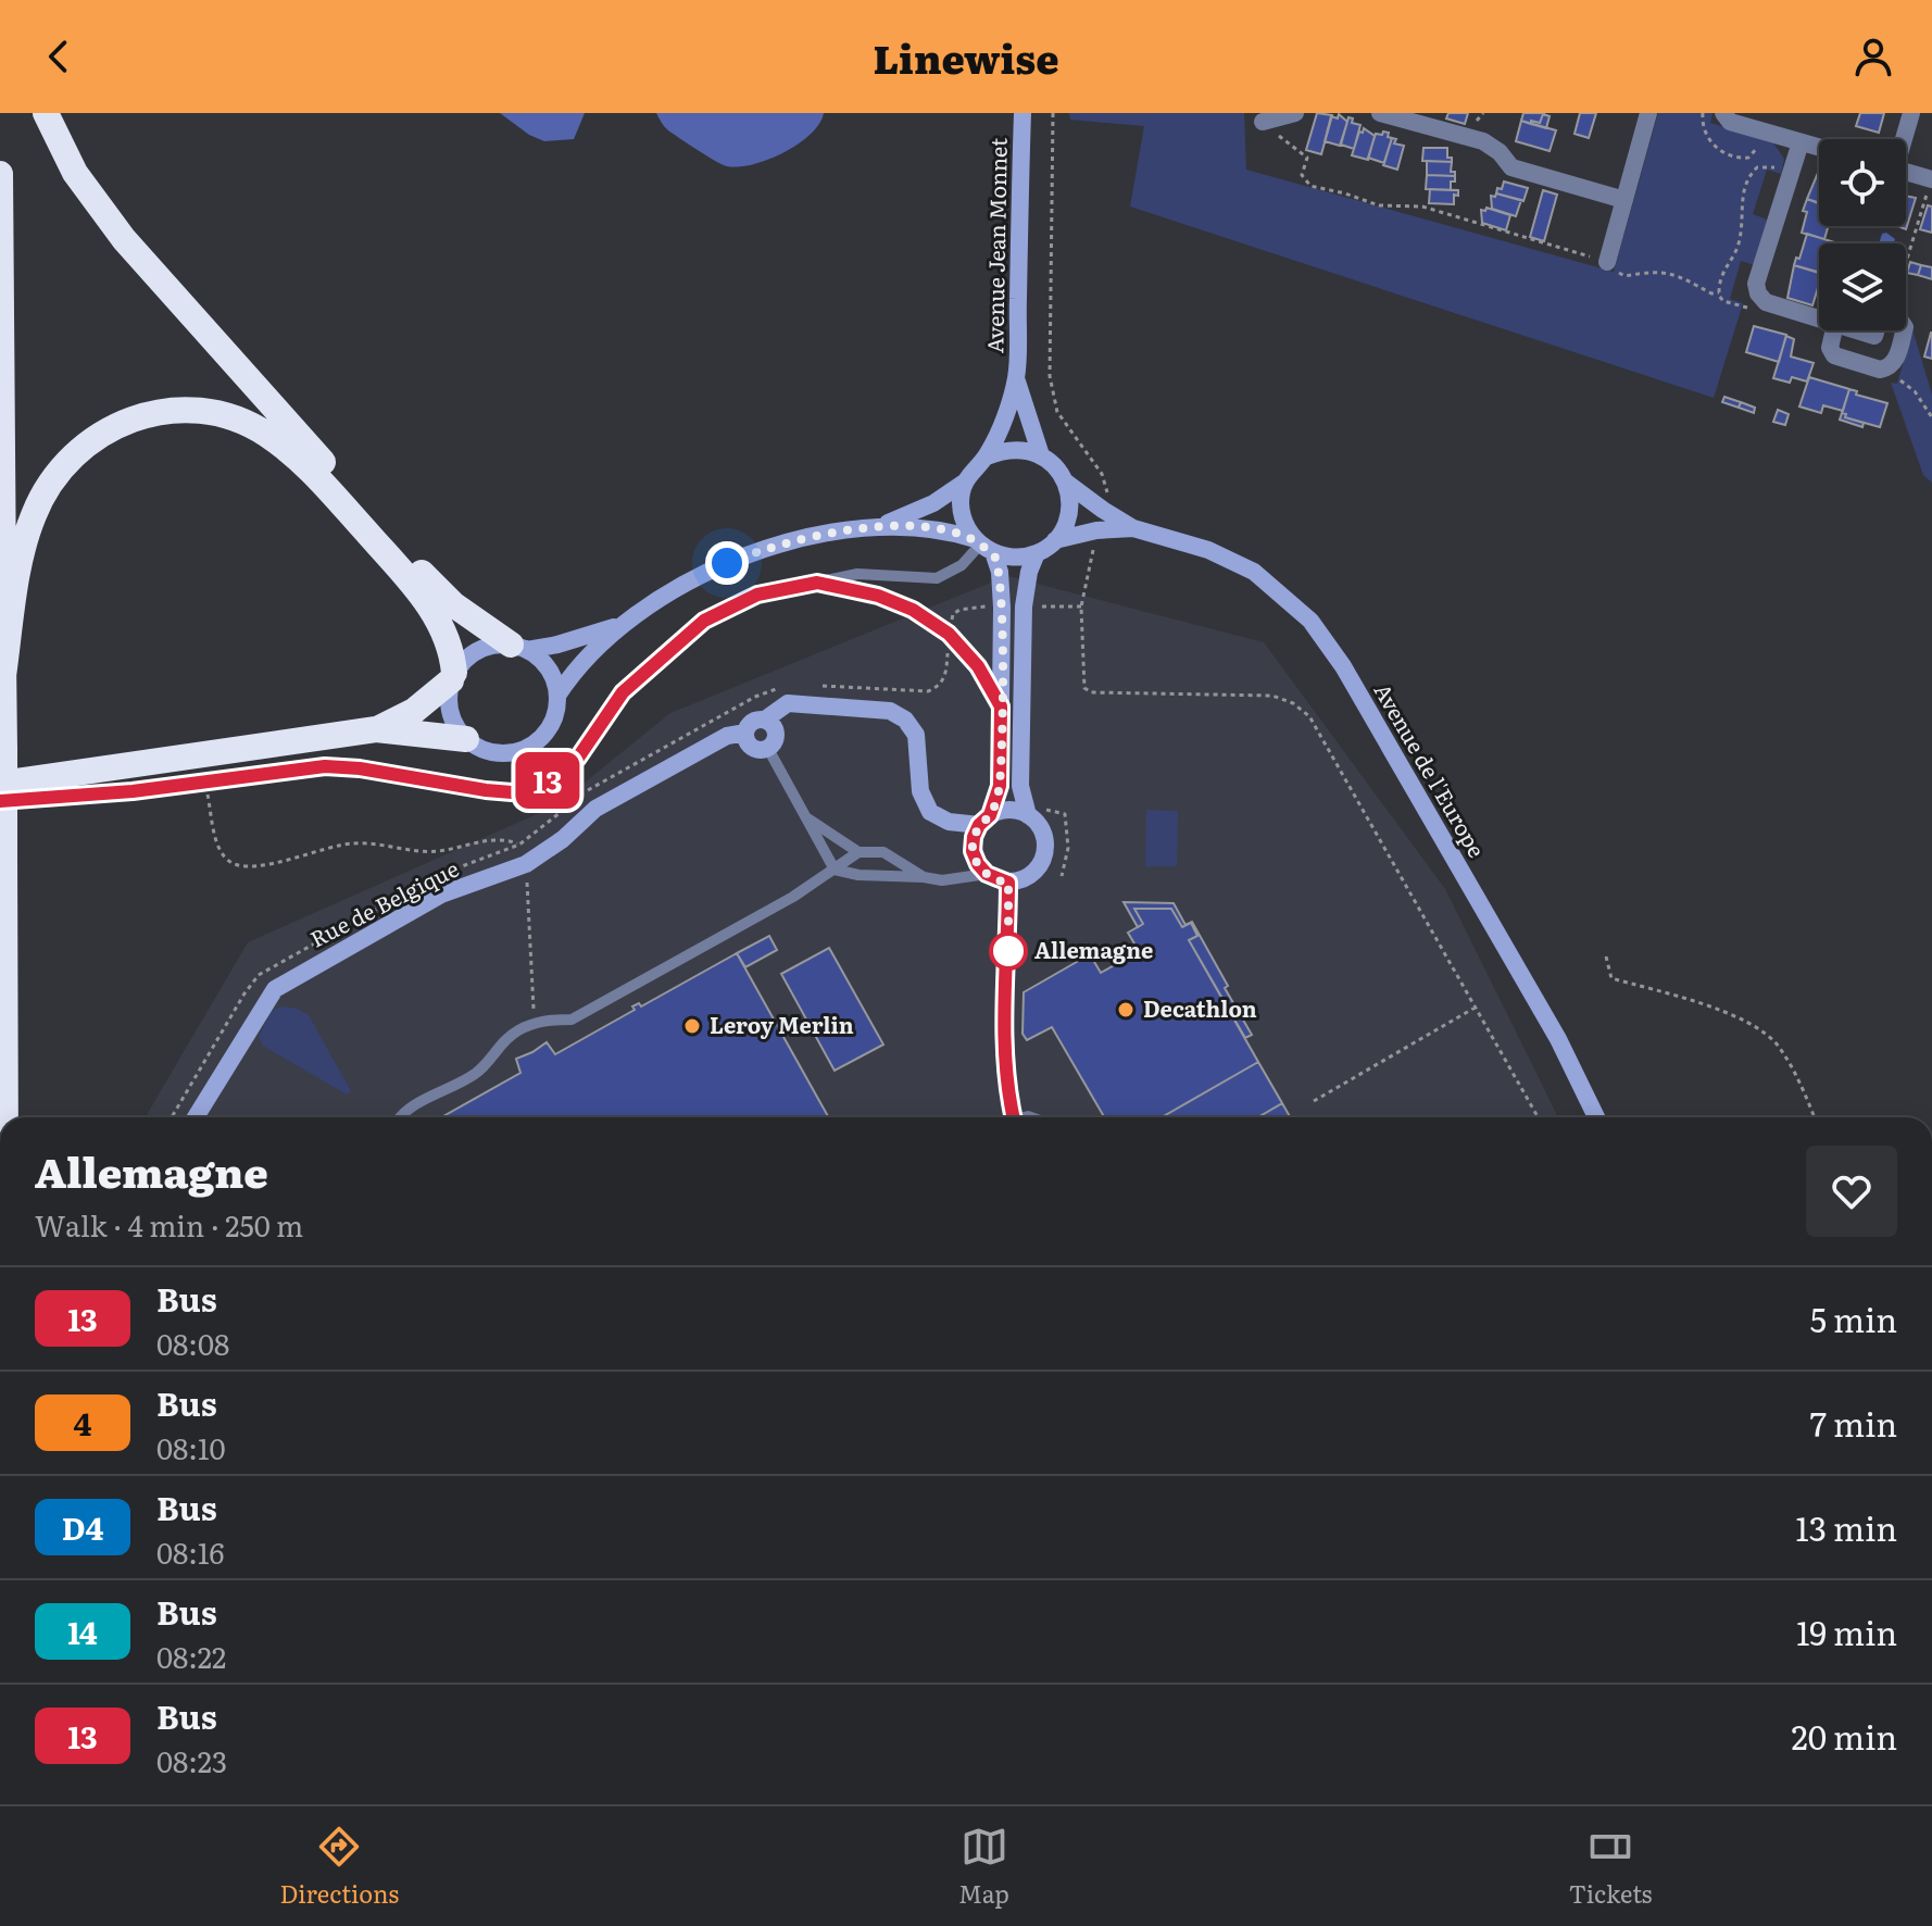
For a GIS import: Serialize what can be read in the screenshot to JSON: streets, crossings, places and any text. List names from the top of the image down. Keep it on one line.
{"streets":{"street":["Avenue Jean Monnet","Avenue de l'Europe","Rue de Belgique"]},"crossings":[["Avenue Jean Monnet","Avenue de l'Europe"]],"places":["Allemagne","Decathlon","Leroy Merlin"],"lines":["bus line 13"],"page":{"header":"Linewise","on_map":"13","heading":["Allemagne","Walk · 4 min · 250 m"],"list":[{"mark":"13","name":"Bus","note":"08:08","value":"5 min"},{"mark":"4","name":"Bus","note":"08:10","value":"7 min"},{"mark":"D4","name":"Bus","note":"08:16","value":"13 min"},{"mark":"14","name":"Bus","note":"08:22","value":"19 min"},{"mark":"13","name":"Bus","note":"08:23","value":"20 min"}],"tabs":["Directions","Map","Tickets"]}}
